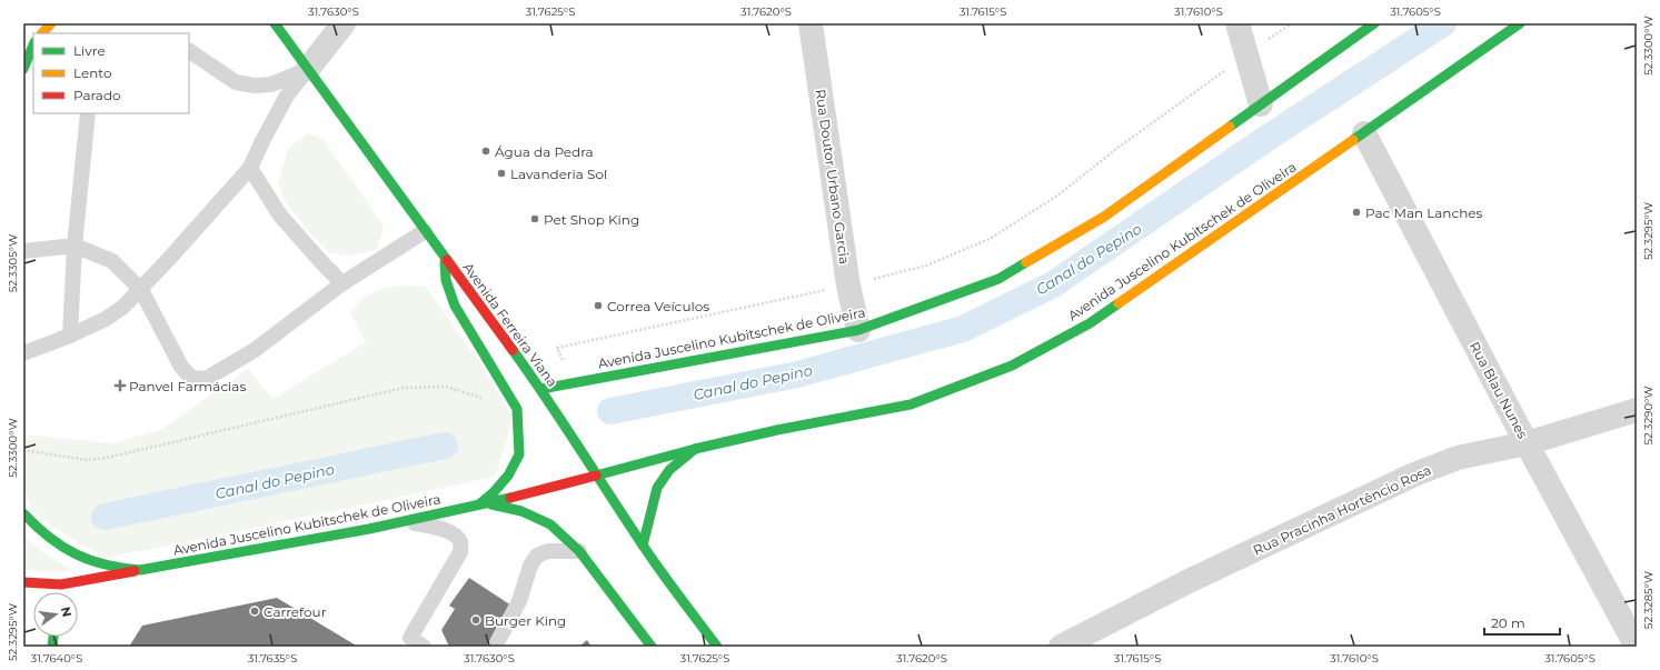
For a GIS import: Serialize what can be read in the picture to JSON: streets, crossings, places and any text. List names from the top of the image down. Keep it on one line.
{"streets":{"main road":["Avenida Juscelino Kubitschek de Oliveira","Avenida Ferreira Viana"],"street":["Rua Doutor Urbano Garcia","Rua Blau Nunes","Rua Pracinha Hortêncio Rosa"]},"crossings":[["Rua Doutor Urbano Garcia","Avenida Juscelino Kubitschek de Oliveira"],["Avenida Juscelino Kubitschek de Oliveira","Avenida Ferreira Viana"],["Avenida Juscelino Kubitschek de Oliveira","Rua Blau Nunes"],["Rua Blau Nunes","Rua Pracinha Hortêncio Rosa"]],"water":["Canal do Pepino"],"places":{"other":["Água da Pedra","Lavanderia Sol","Pac Man Lanches","Pet Shop King","Correa Veículos","Carrefour","Burger King"],"health":["Panvel Farmácias"]},"legend":["Livre","Lento","Parado"],"scale_bar":"20 m","north":"right","coordinates":["31.7630°S","31.7625°S","31.7620°S","31.7615°S","31.7610°S","31.7605°S","52.3300°W","52.3295°W","52.3305°W","52.3290°W","52.3285°W","31.7640°S","31.7635°S"]}
